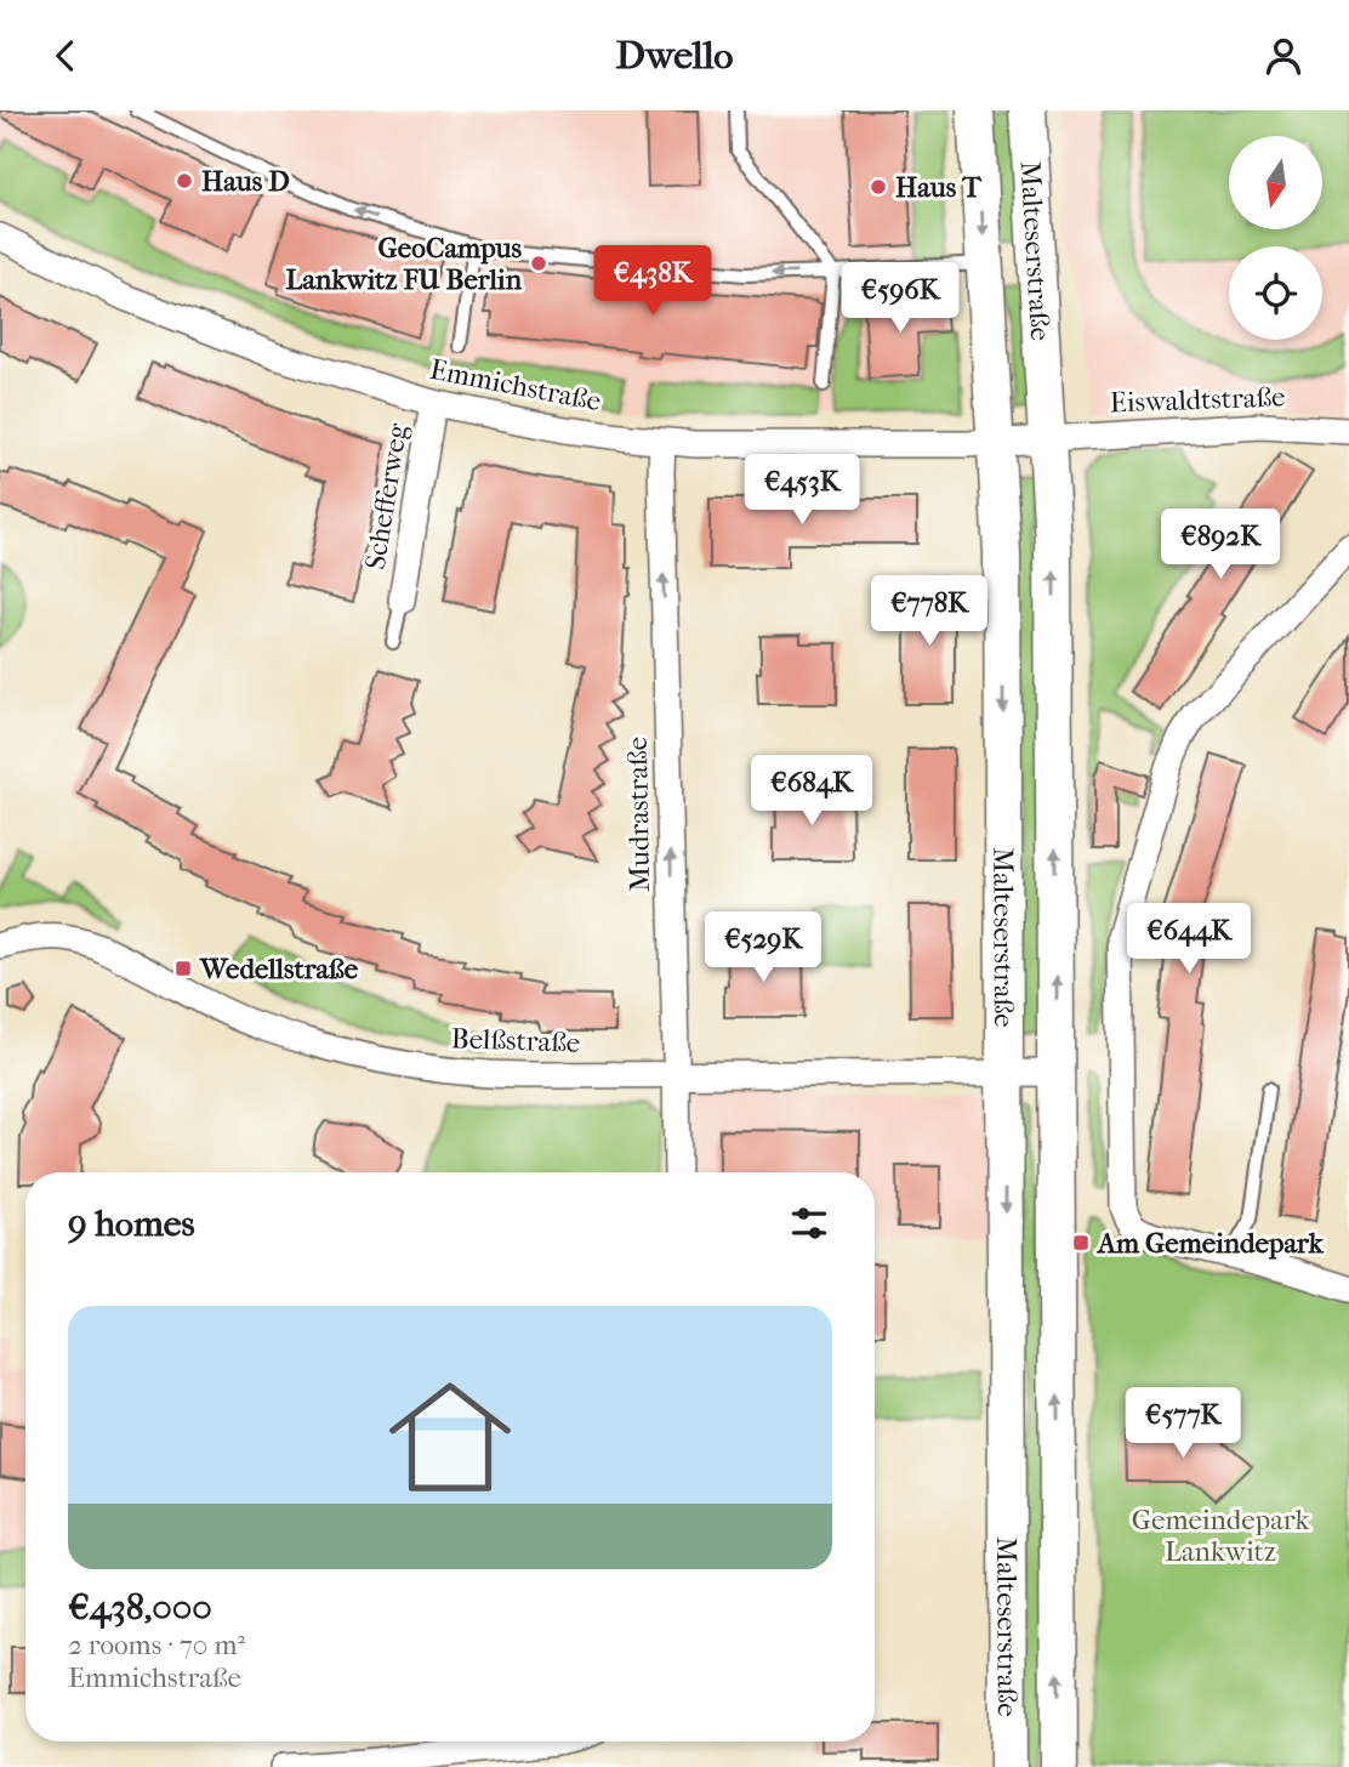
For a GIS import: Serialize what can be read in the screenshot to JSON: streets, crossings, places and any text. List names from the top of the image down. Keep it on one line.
{"streets":{"main road":["Malteserstraße"],"street":["Emmichstraße","Eiswaldtstraße","Schefferweg","Mudrastraße","Belßstraße"]},"crossings":[["Malteserstraße","Emmichstraße"],["Malteserstraße","Eiswaldtstraße"],["Malteserstraße","Belßstraße"],["Emmichstraße","Eiswaldtstraße"],["Emmichstraße","Schefferweg"],["Emmichstraße","Mudrastraße"],["Mudrastraße","Belßstraße"]],"one_way":["Mudrastraße"],"parks":["Gemeindepark Lankwitz"],"places":{"other":["Haus D","Haus T","GeoCampus Lankwitz FU Berlin"],"transit":["Wedellstraße","Am Gemeindepark"]},"north":"bottom","page":{"header":"Dwello","price":["€438K","€596K","€453K","€892K","€778K","€684K","€644K","€529K","€577K"],"heading":"9 homes","list":[{"name":"€438,000","note":"2 rooms · 70 m² · Emmichstraße"}]}}
